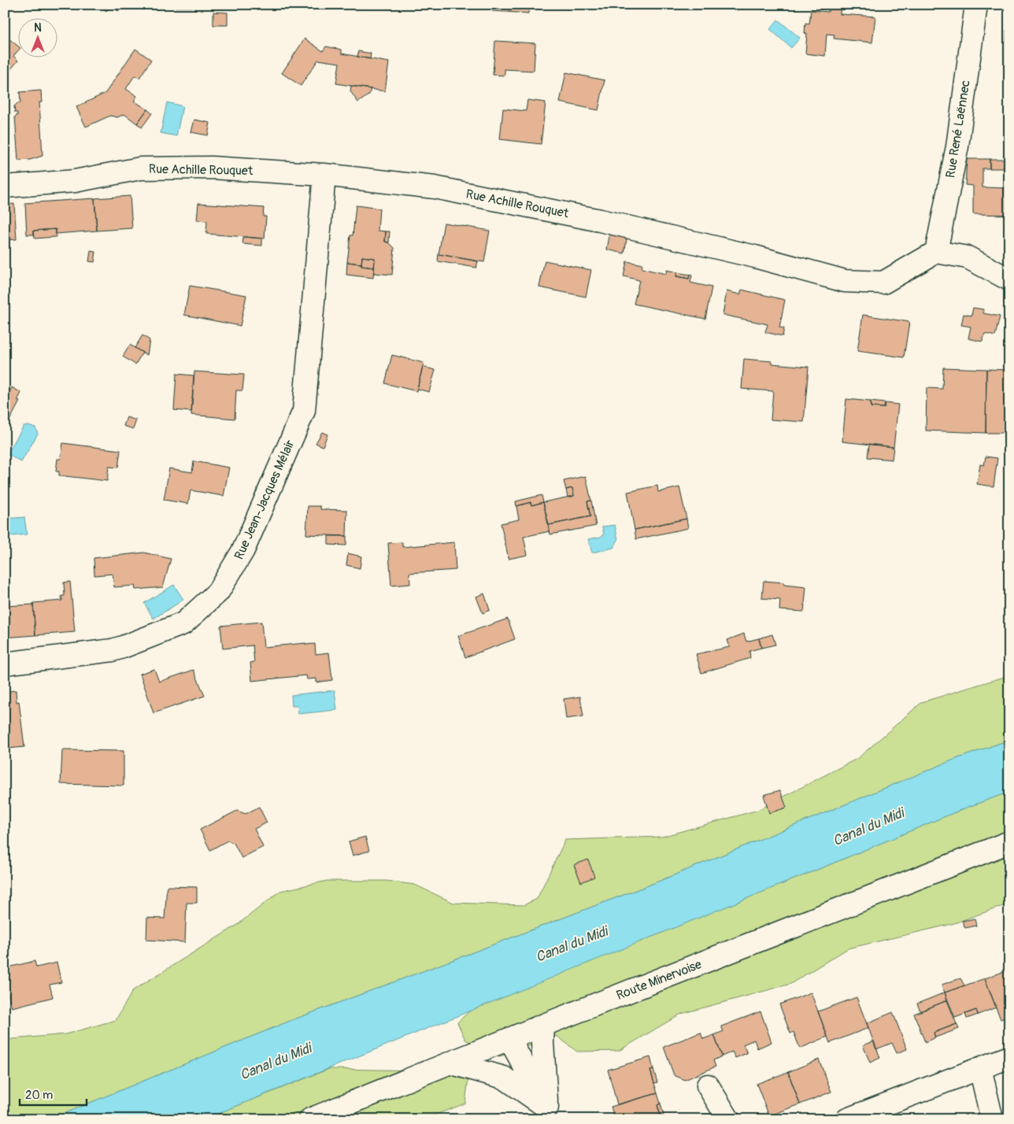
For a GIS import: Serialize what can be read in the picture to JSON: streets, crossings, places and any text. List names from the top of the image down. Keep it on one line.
{"streets":{"street":["Rue René Laënnec","Rue Achille Rouquet","Rue Jean-Jacques Mélair","Route Minervoise"]},"crossings":[["Rue René Laënnec","Rue Achille Rouquet"],["Rue Achille Rouquet","Rue Jean-Jacques Mélair"]],"water":["Canal du Midi"],"scale_bar":"20 m","north":"top"}
